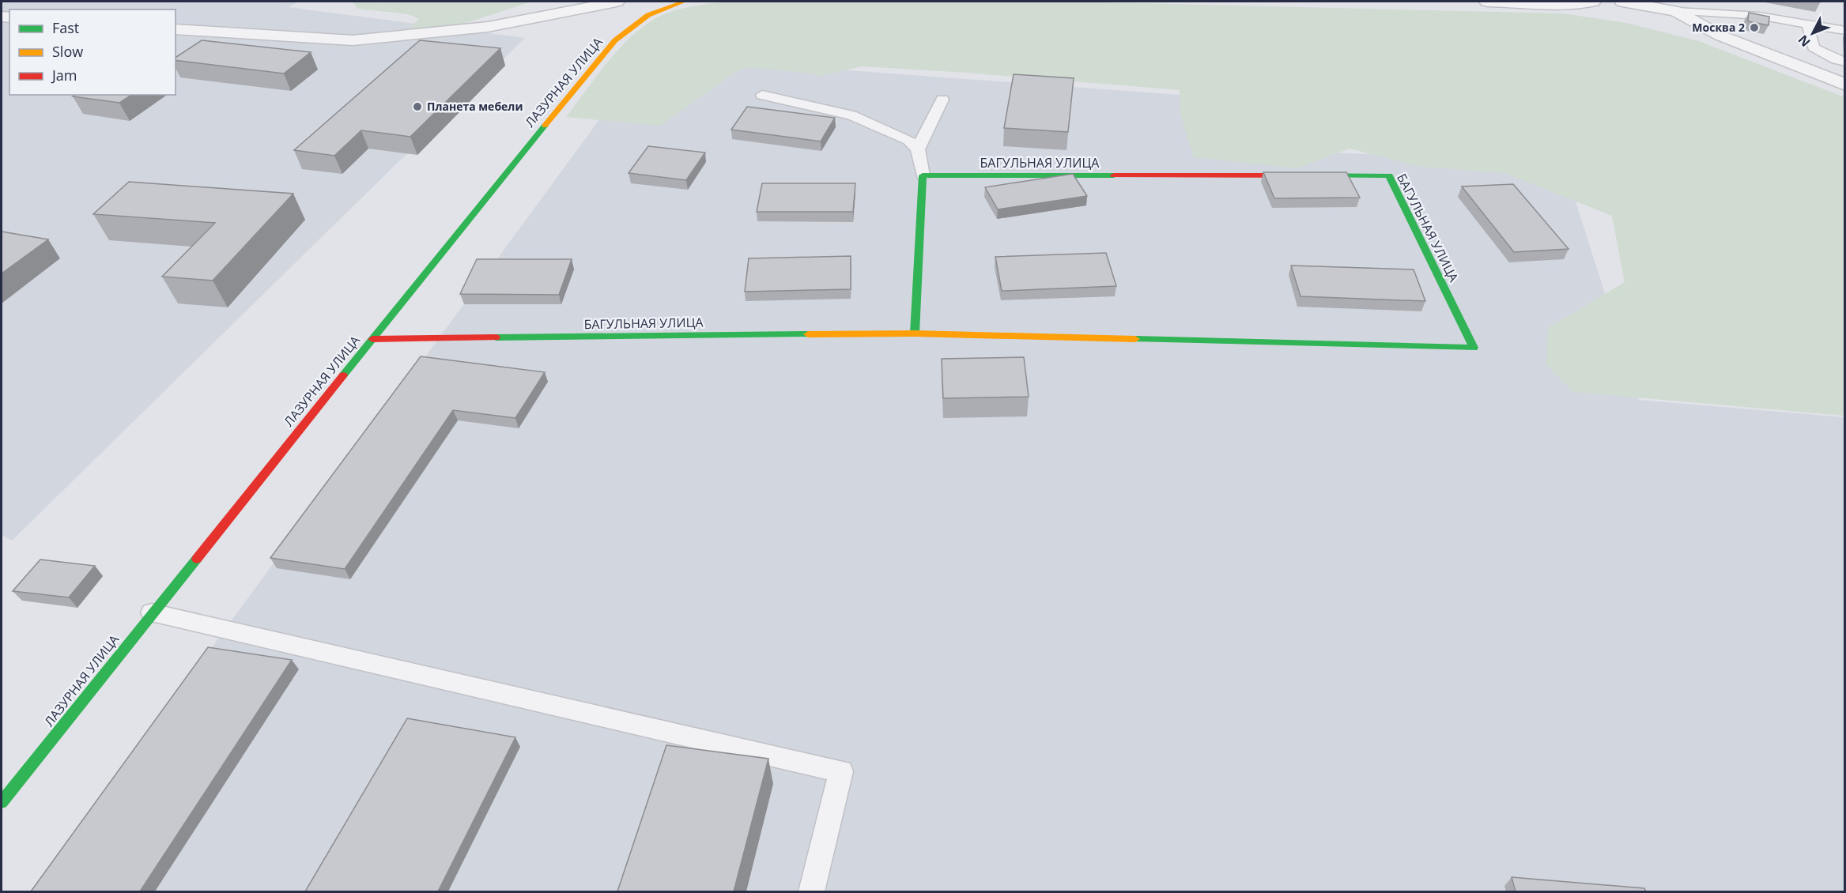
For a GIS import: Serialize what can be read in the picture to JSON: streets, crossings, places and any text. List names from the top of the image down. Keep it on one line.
{"streets":{"street":["ЛАЗУРНАЯ УЛИЦА","БАГУЛЬНАЯ УЛИЦА"]},"crossings":[["ЛАЗУРНАЯ УЛИЦА","БАГУЛЬНАЯ УЛИЦА"]],"places":["Москва 2","Планета мебели"],"legend":["Fast","Slow","Jam"],"north":"bottom left"}
